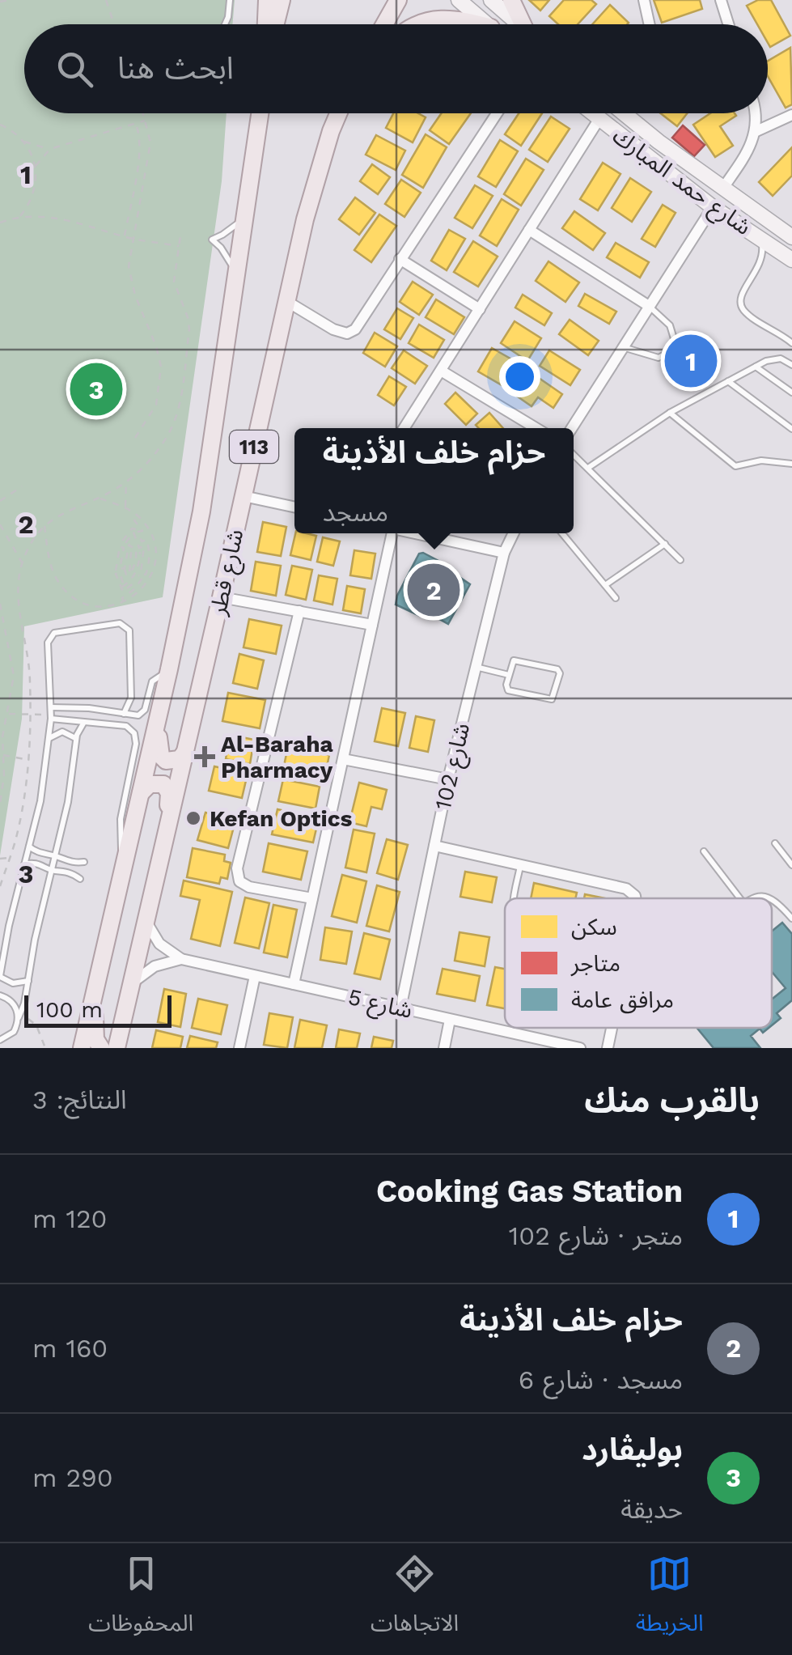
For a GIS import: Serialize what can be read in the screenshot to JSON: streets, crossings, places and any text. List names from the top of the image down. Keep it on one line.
{"streets":{"main road":["شارع حمد المبارك","113","شارع قطر"],"street":["شارع 102","شارع 5"]},"crossings":[["شارع 102","شارع 5"]],"places":{"health":["Al-Baraha Pharmacy"],"other":["Kefan Optics"]},"legend":["سكن","متاجر","مرافق عامة"],"scale_bar":"100 m","page":{"search":"ابحث هنا","pins":["1","3","2"],"popup":["حزام خلف الأذينة","مسجد"],"scale":"100 m","heading":["بالقرب منك","النتائج: 3"],"list":[{"mark":"1","name":"Cooking Gas Station","note":"متجر · شارع 102","value":"120 m"},{"mark":"2","name":"حزام خلف الأذينة","note":"مسجد · شارع 6","value":"160 m"},{"mark":"3","name":"بوليڤارد","note":"حديقة","value":"290 m"}],"nav":["الخريطة","الاتجاهات","المحفوظات"]},"grid":{"rows":["1","2","3"]}}
